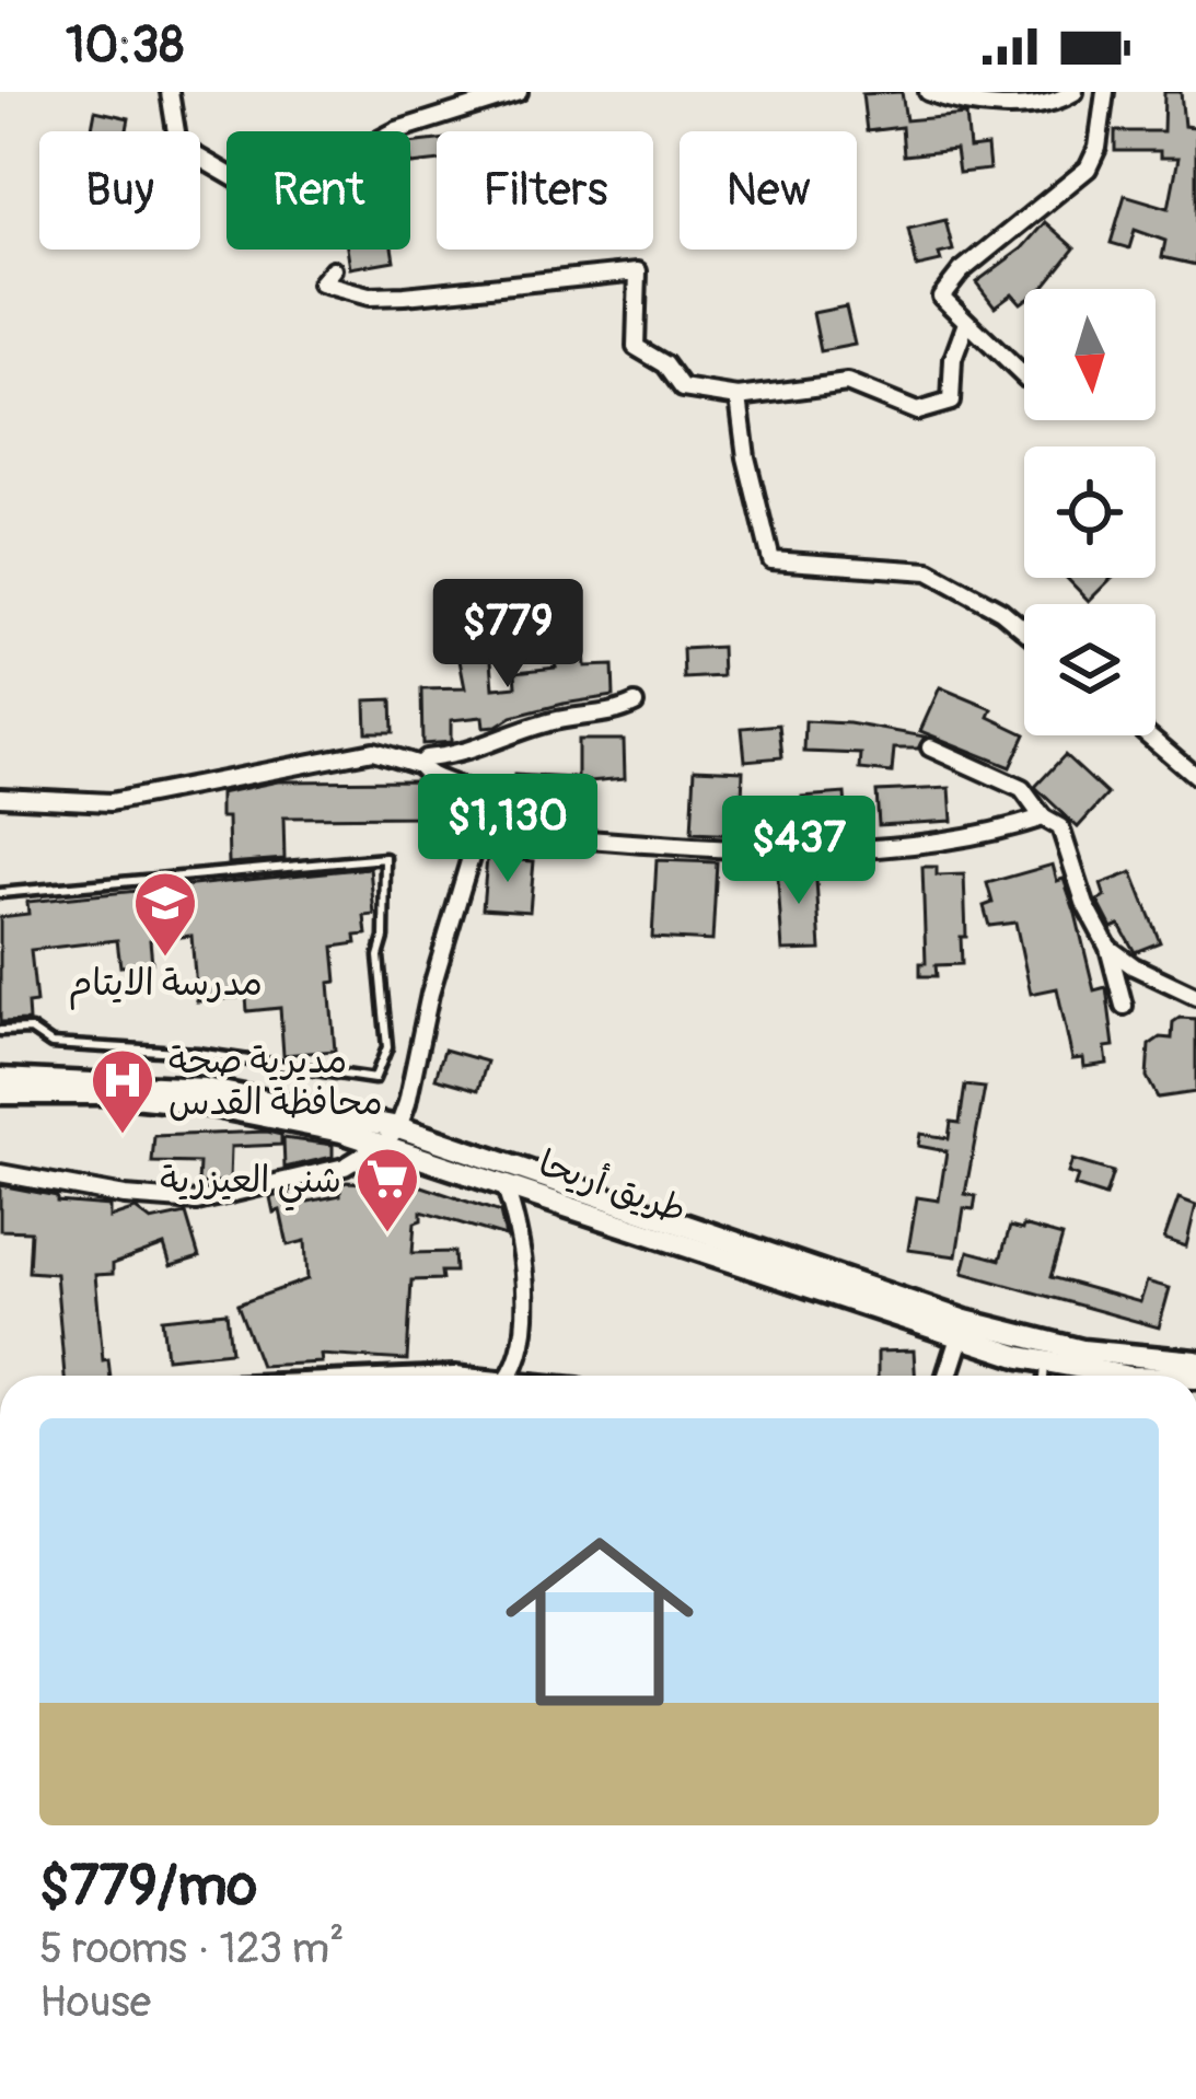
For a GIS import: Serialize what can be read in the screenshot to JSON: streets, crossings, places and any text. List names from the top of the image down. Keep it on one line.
{"streets":{"main road":["طريق أريحا"]},"places":{"school or university":["مدرسة الايتام"],"hospital":["مديرية صحة محافظة القدس"],"supermarket":["شني العيزرية"]},"north":"bottom","page":{"status":"10:38","chip":["Buy","Rent","Filters","New"],"price":["$779","$1,130","$437"],"list":[{"name":"$779/mo","note":"5 rooms · 123 m² · House"}]}}
